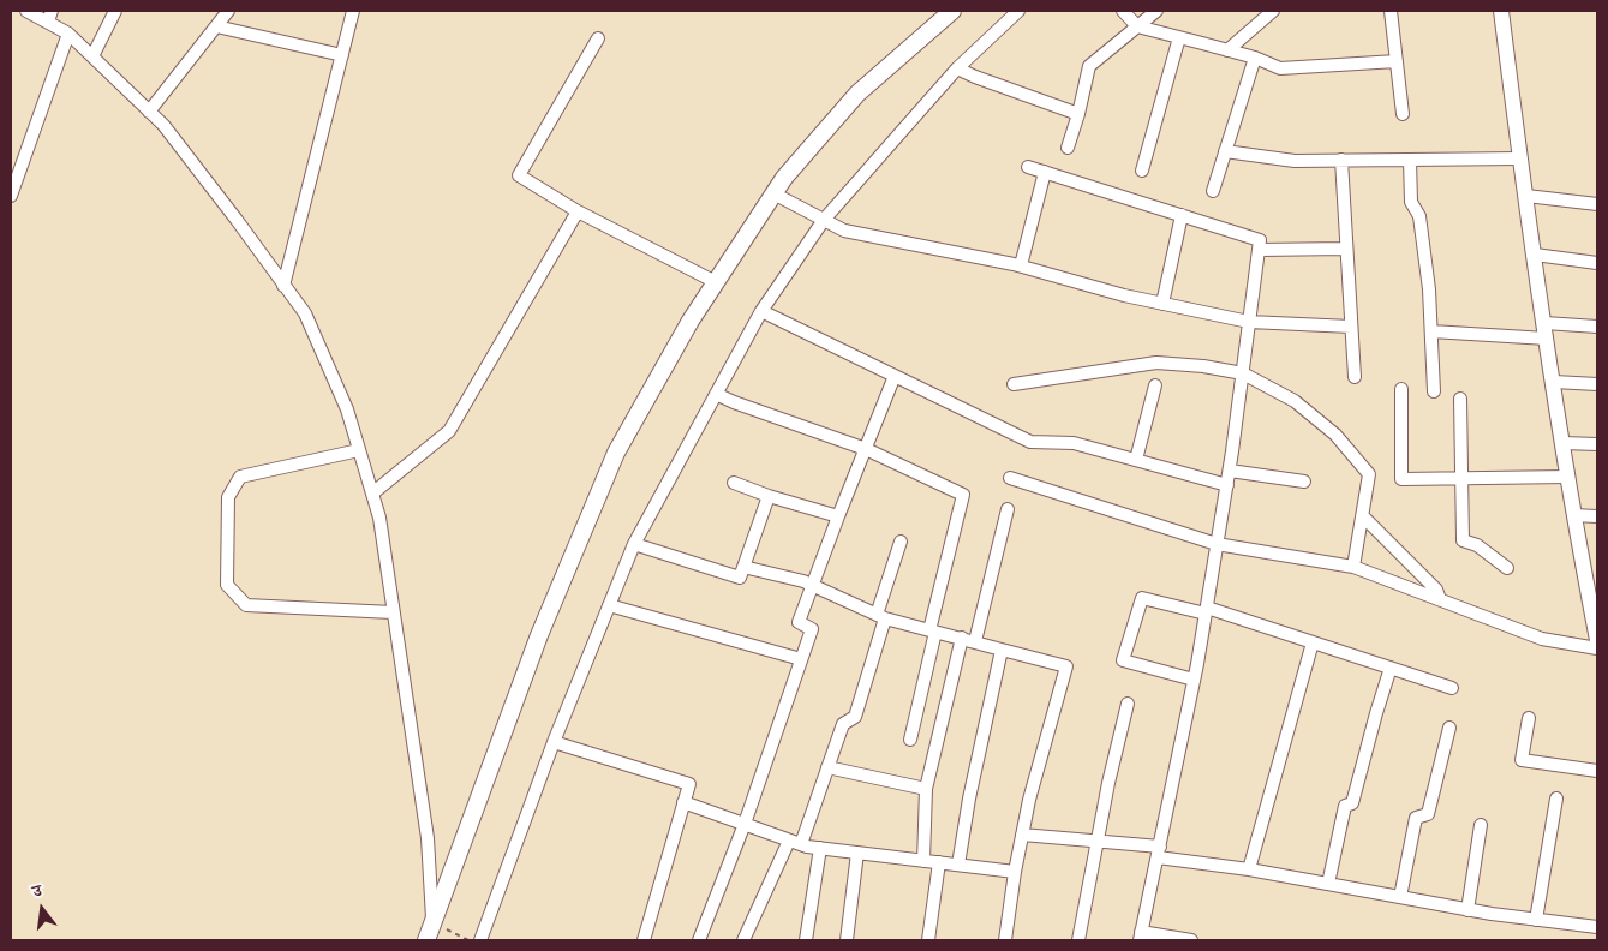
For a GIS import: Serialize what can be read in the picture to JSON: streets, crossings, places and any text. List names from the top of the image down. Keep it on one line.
{"north":"top"}
